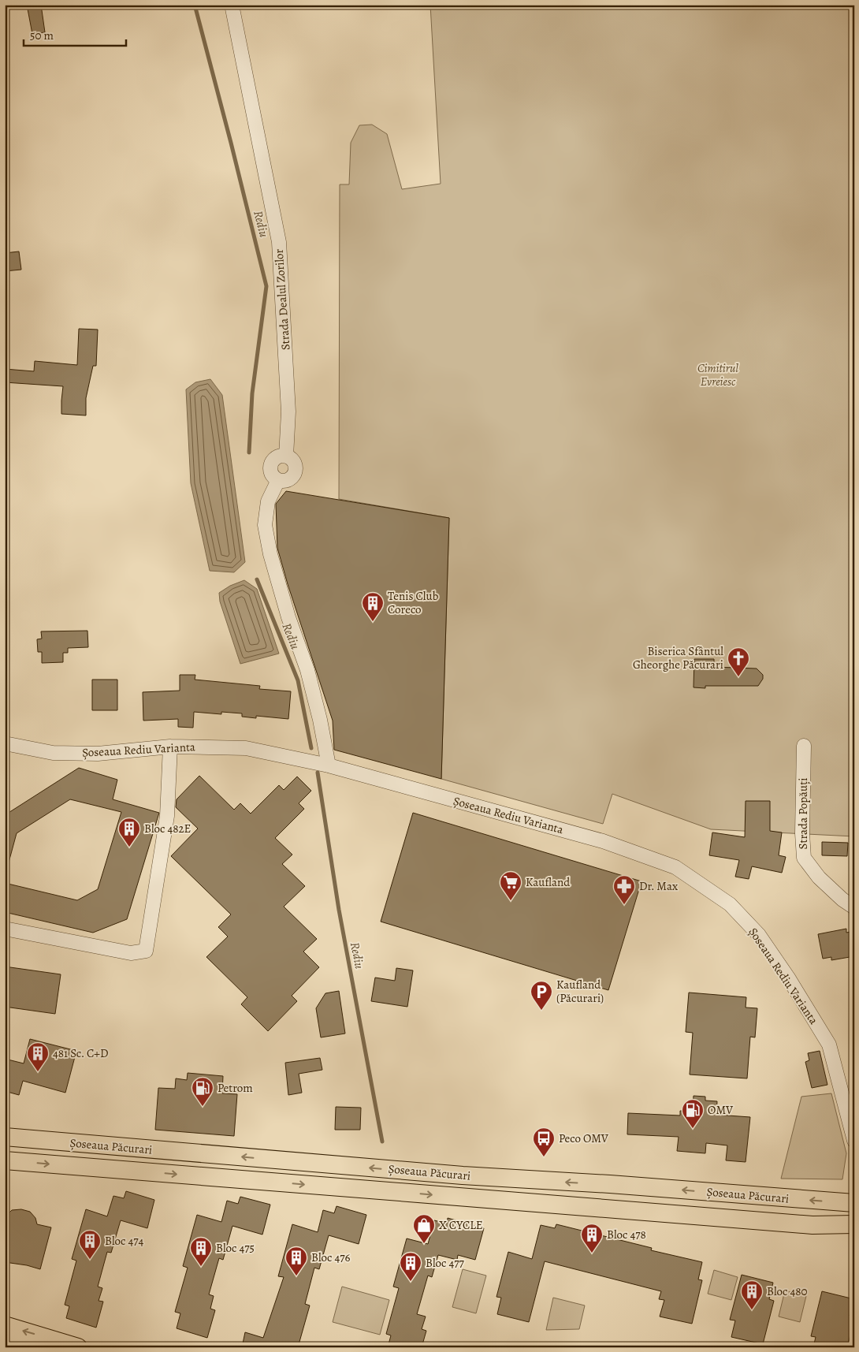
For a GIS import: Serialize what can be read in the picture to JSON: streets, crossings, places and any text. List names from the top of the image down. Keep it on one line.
{"streets":{"main road":["Șoseaua Păcurari"],"street":["Strada Dealul Zorilor","Șoseaua Rediu Varianta","Strada Popăuți"]},"crossings":[["Strada Dealul Zorilor","Șoseaua Rediu Varianta"]],"water":["Rediu"],"parks":["Cimitirul Evreiesc"],"places":{"building":["Tenis Club Coreco","Bloc 482E","481 Sc. C+D","Bloc 478","Bloc 474","Bloc 475","Bloc 476","Bloc 477","Bloc 480"],"church":["Biserica Sfântul Gheorghe Păcurari"],"supermarket":["Kaufland"],"pharmacy":["Dr. Max"],"parking":["Kaufland (Păcurari)"],"fuel station":["Petrom","OMV"],"bus stop":["Peco OMV"],"shop":["X CYCLE"]},"scale_bar":"50 m"}
